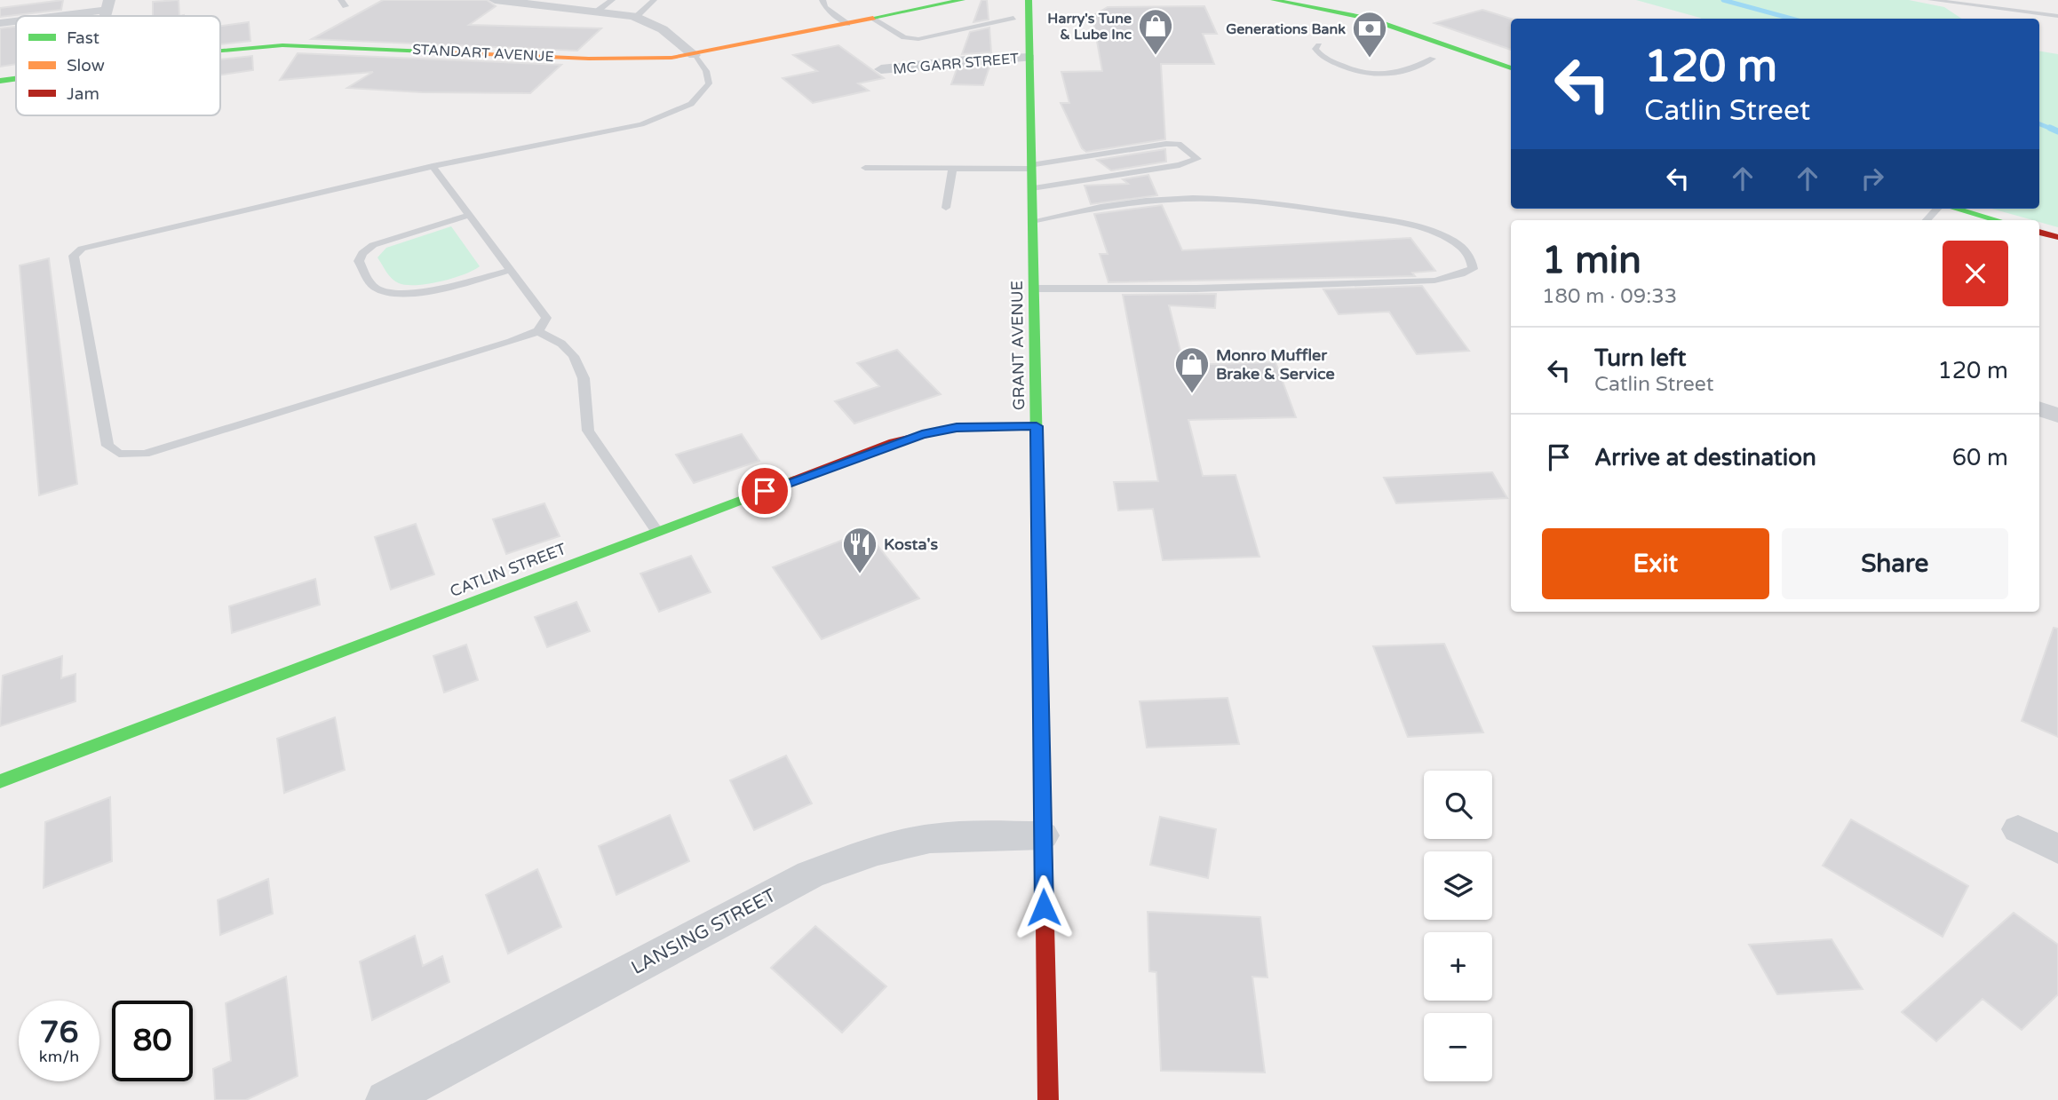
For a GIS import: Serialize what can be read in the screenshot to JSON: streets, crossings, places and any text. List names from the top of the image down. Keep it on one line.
{"streets":{"main road":["STANDART AVENUE","GRANT AVENUE","CATLIN STREET"],"street":["MC GARR STREET","LANSING STREET"]},"crossings":[["MC GARR STREET","GRANT AVENUE"],["GRANT AVENUE","CATLIN STREET"],["GRANT AVENUE","LANSING STREET"]],"places":{"shop":["Harry's Tune & Lube Inc","Monro Muffler Brake & Service"],"bank":["Generations Bank"],"restaurant":["Kosta's"]},"legend":["Fast","Slow","Jam"],"page":{"turn":["120 m","Catlin Street"],"heading":["1 min","180 m · 09:33"],"list":[{"name":"Turn left","note":"Catlin Street","value":"120 m"},{"name":"Arrive at destination","value":"60 m"}],"buttons":["Exit","Share"],"map_buttons":["+","−"],"speed":"76 km/h","limit":"80"}}
